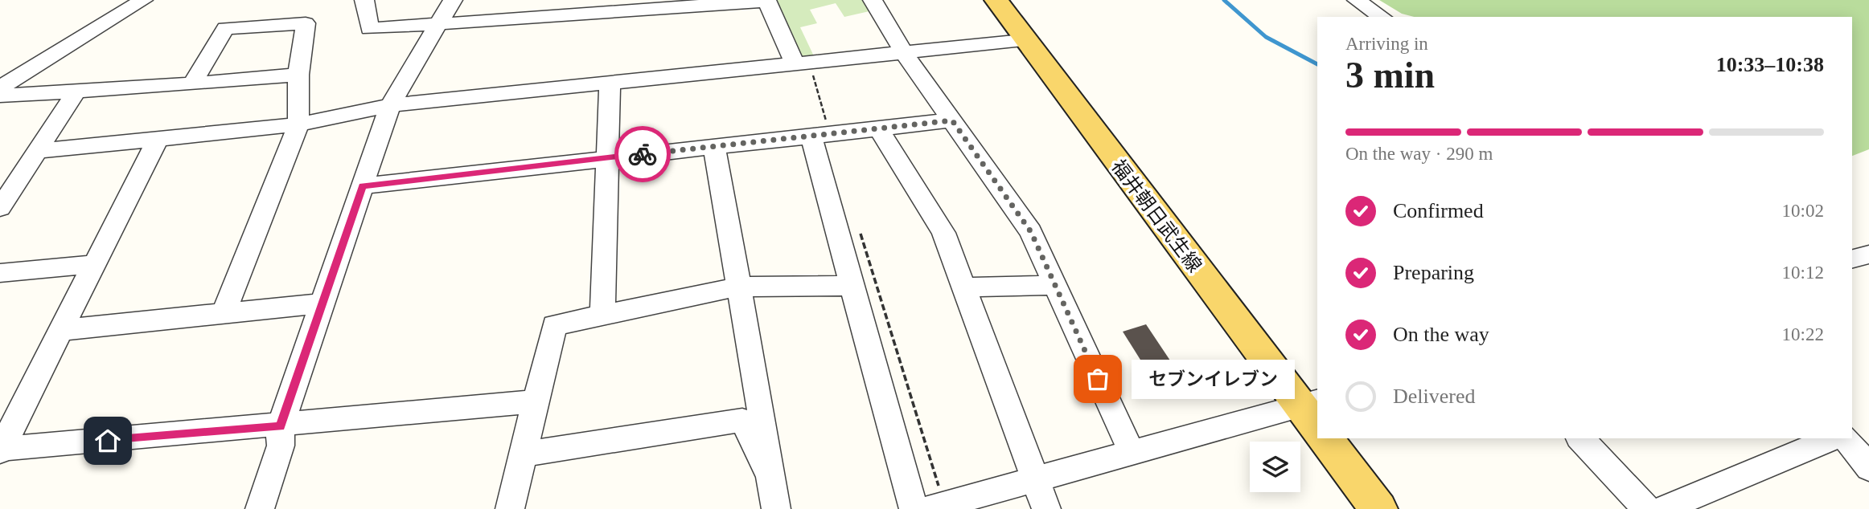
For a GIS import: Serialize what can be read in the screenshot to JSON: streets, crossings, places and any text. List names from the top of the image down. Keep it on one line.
{"streets":{"main road":["福井朝日武生線"]},"places":["セブンイレブン"],"page":{"heading":["3 min","Arriving in","10:33–10:38"],"bar":"On the way · 290 m","list":[["Confirmed","10:02"],["Preparing","10:12"],["On the way","10:22"],"Delivered"],"bubble":"セブンイレブン"}}
